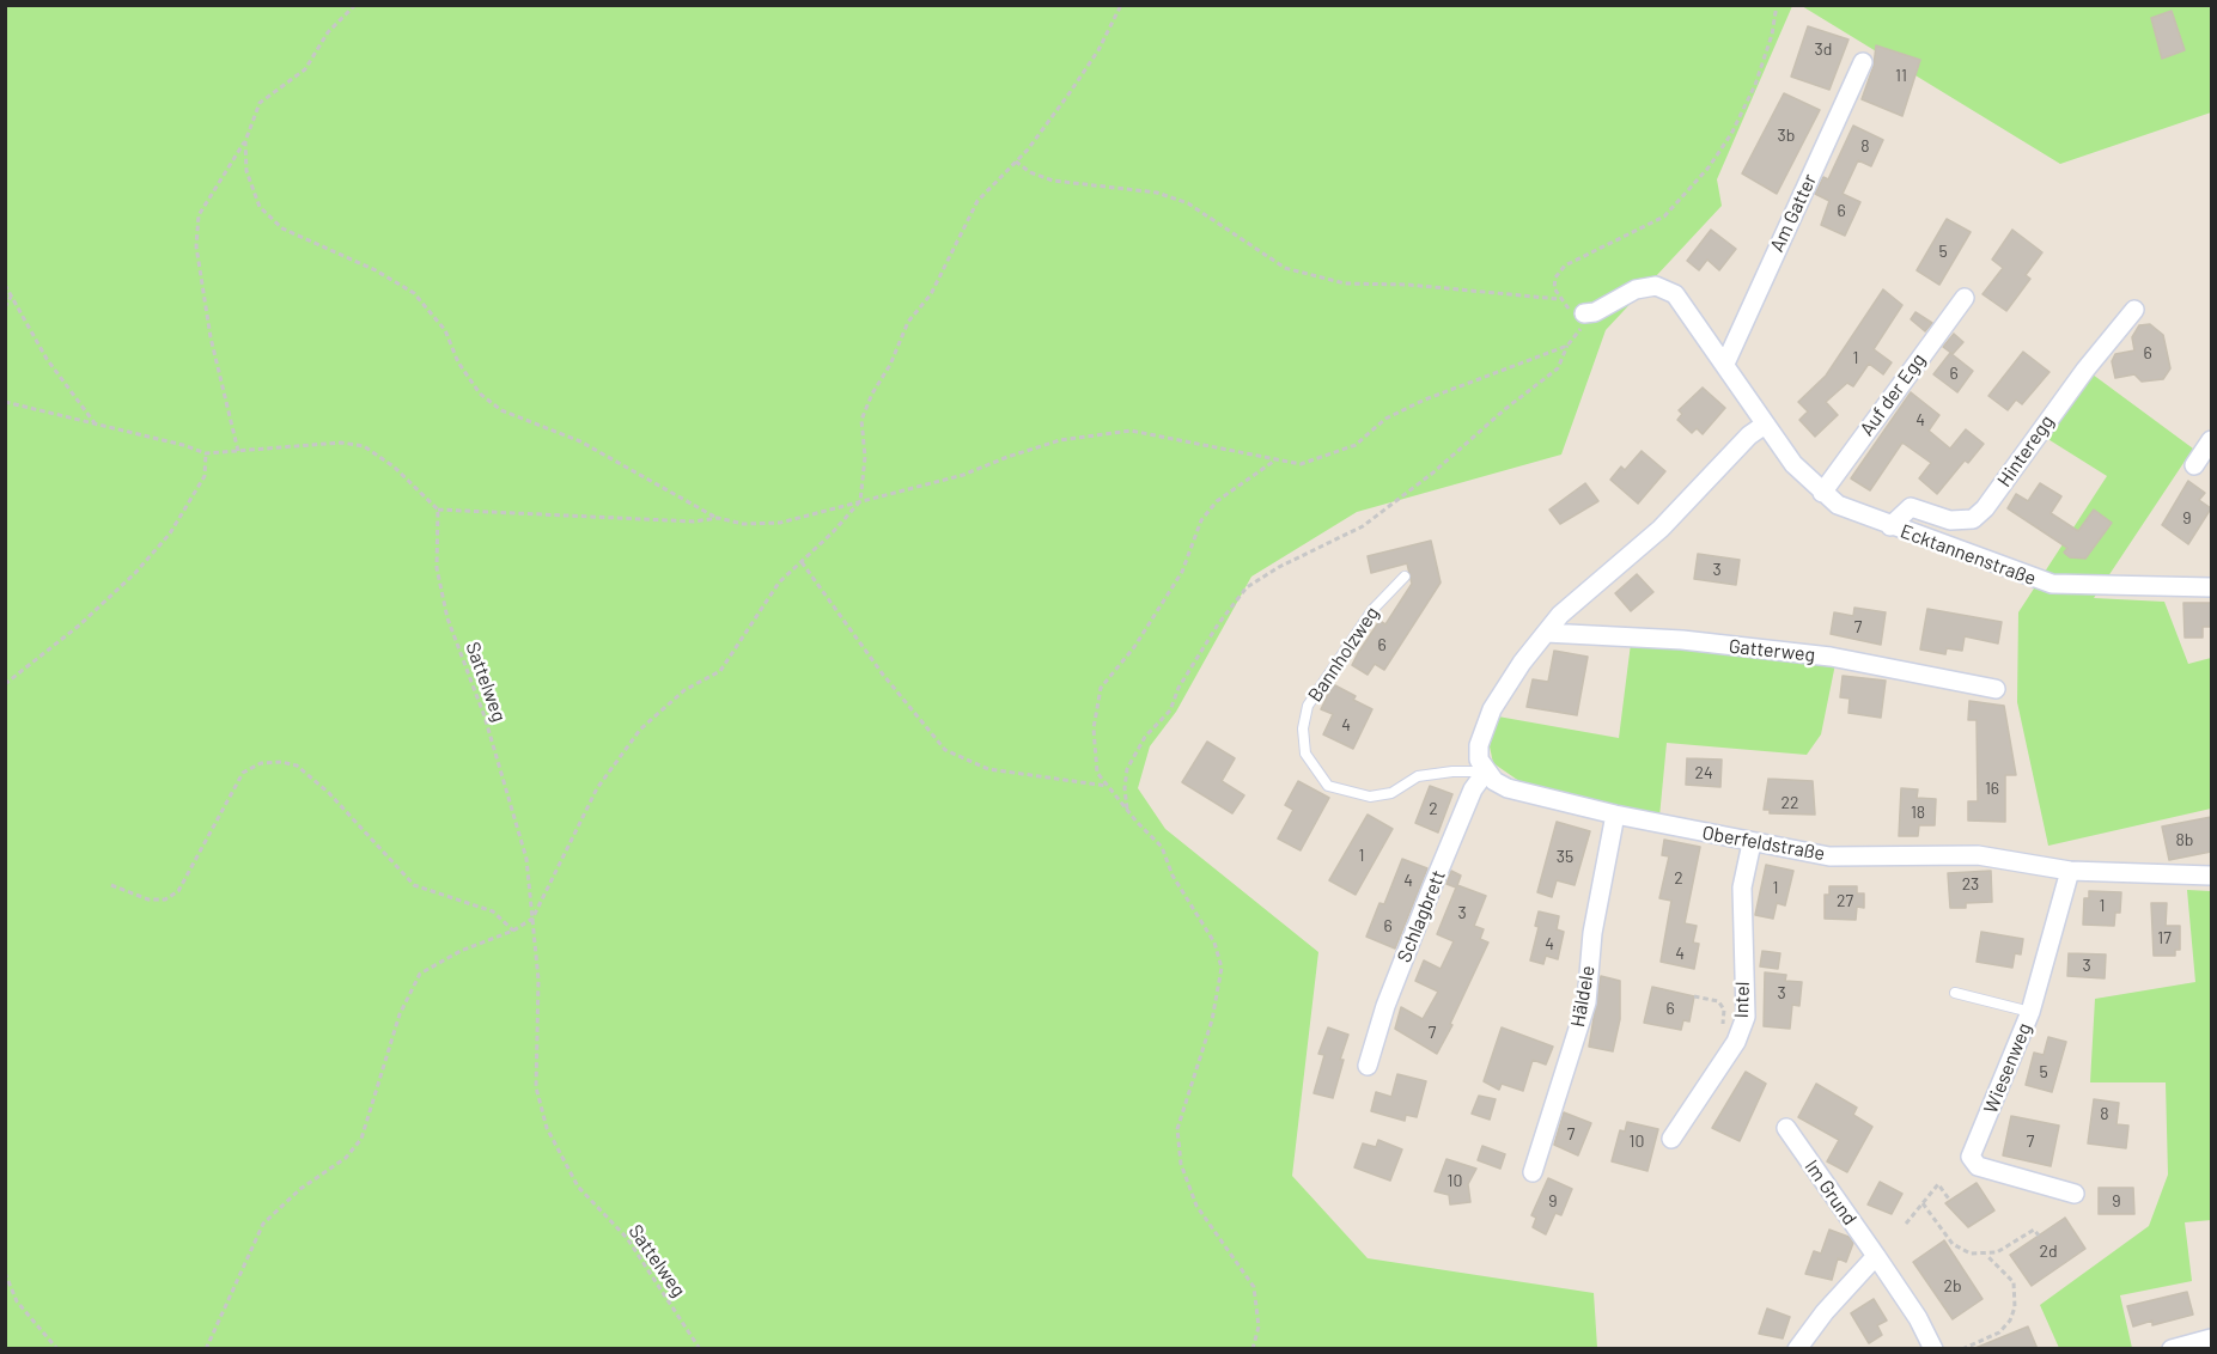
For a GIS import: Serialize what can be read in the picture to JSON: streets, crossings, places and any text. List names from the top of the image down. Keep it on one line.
{"streets":{"street":["Am Gatter","Auf der Egg","Hinteregg","Ecktannenstraße","Gatterweg","Oberfeldstraße","Schlagbrett","Häldele","Intel","Wiesenweg","Im Grund"],"lane":["Bannholzweg"],"path":["Sattelweg"]},"crossings":[["Am Gatter","Ecktannenstraße"],["Auf der Egg","Ecktannenstraße"],["Hinteregg","Ecktannenstraße"],["Bannholzweg","Oberfeldstraße"],["Bannholzweg","Schlagbrett"],["Oberfeldstraße","Schlagbrett"],["Oberfeldstraße","Häldele"],["Oberfeldstraße","Intel"],["Oberfeldstraße","Wiesenweg"]],"house_numbers":["3d","11","3b","8","6","5","6","1","6","4","9","3","7","6","4","24","16","22","2","18","8b","1","35","2","4","23","1","27","1","3","6","17","4","4","3","3","6","7","5","8","7","10","7","10","9","9","2d","2b"]}
